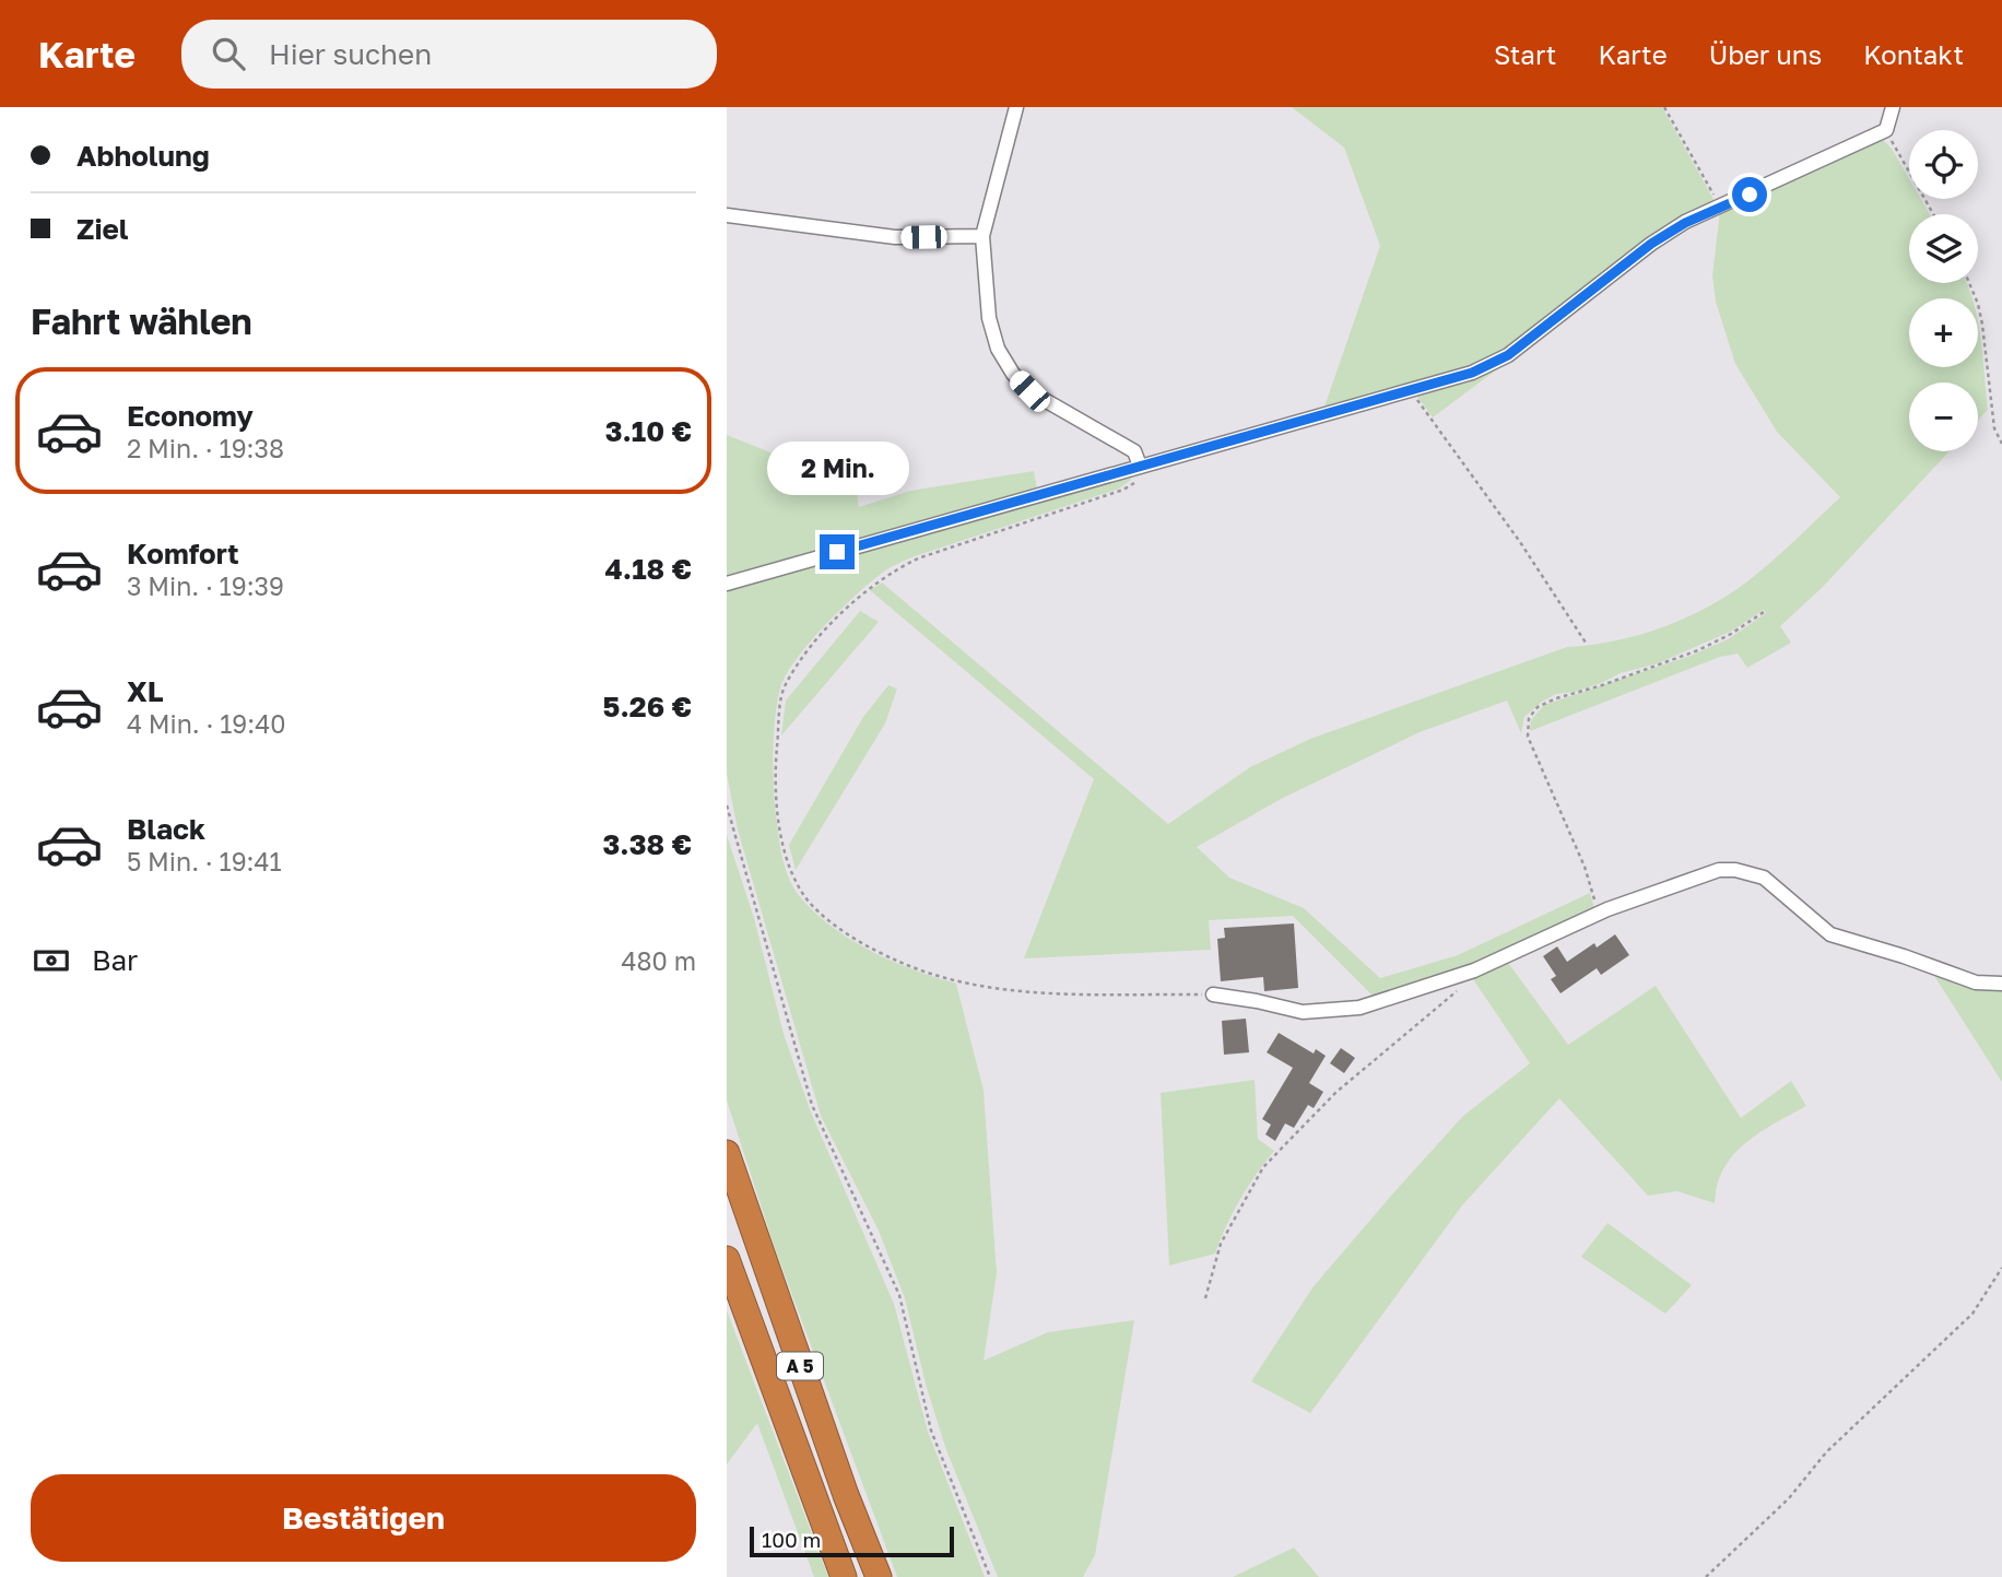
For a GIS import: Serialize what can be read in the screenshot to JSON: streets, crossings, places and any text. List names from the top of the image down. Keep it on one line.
{"streets":{"highway":["A 5"]},"scale_bar":"100 m","page":{"header":"Karte","search":"Hier suchen","nav":["Start","Karte","Über uns","Kontakt"],"banner":["Abholung","Ziel"],"map_buttons":["+","−"],"heading":"Fahrt wählen","list":[{"name":"Economy","note":"2 Min. · 19:38","value":"3.10 €"},{"name":"Komfort","note":"3 Min. · 19:39","value":"4.18 €"},{"name":"XL","note":"4 Min. · 19:40","value":"5.26 €"},{"name":"Black","note":"5 Min. · 19:41","value":"3.38 €"}],"bubble":"2 Min.","pay":["Bar","480 m"],"buttons":"Bestätigen","scale":"100 m"}}
